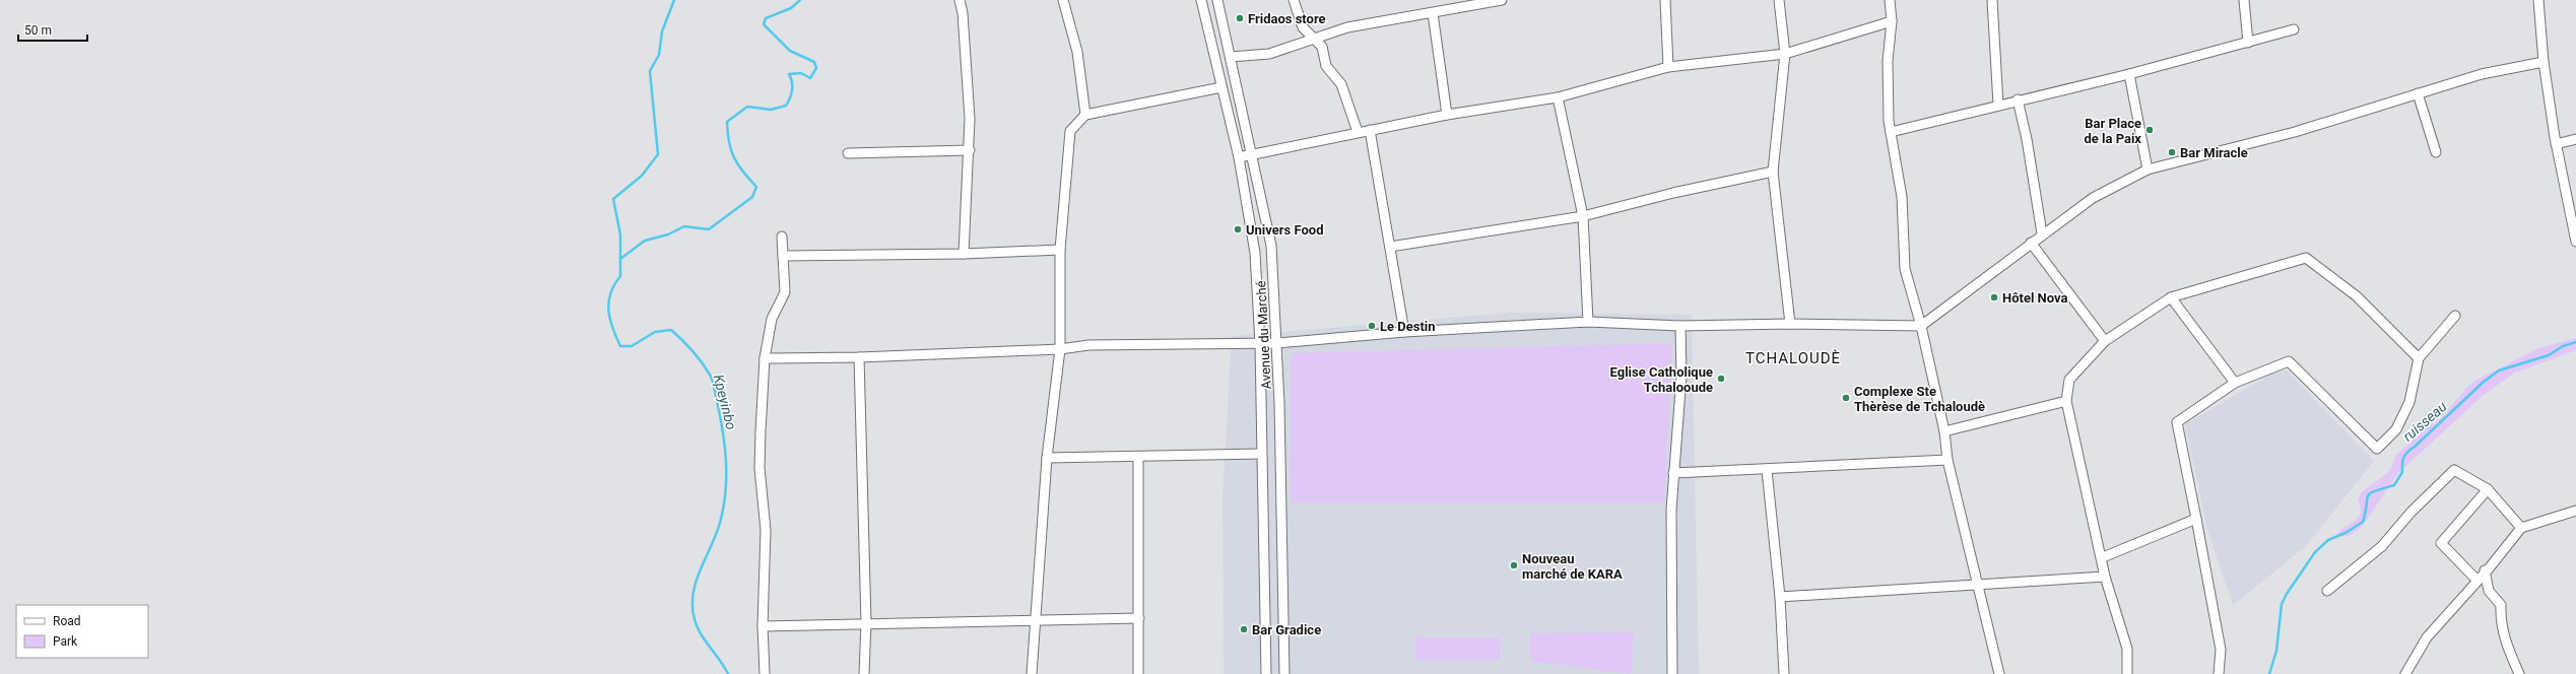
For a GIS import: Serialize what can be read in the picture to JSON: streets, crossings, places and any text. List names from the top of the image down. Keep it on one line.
{"streets":{"street":["Avenue du Marché"]},"districts":["TCHALOUDÈ"],"water":["Kpeyinbo","ruisseau"],"places":["Fridaos store","Bar Place de la Paix","Bar Miracle","Univers Food","Hôtel Nova","Le Destin","Eglise Catholique Tchalooude","Complexe Ste Thèrèse de Tchaloudè","Nouveau marché de KARA","Bar Gradice"],"legend":["Road","Park"],"scale_bar":"50 m"}
